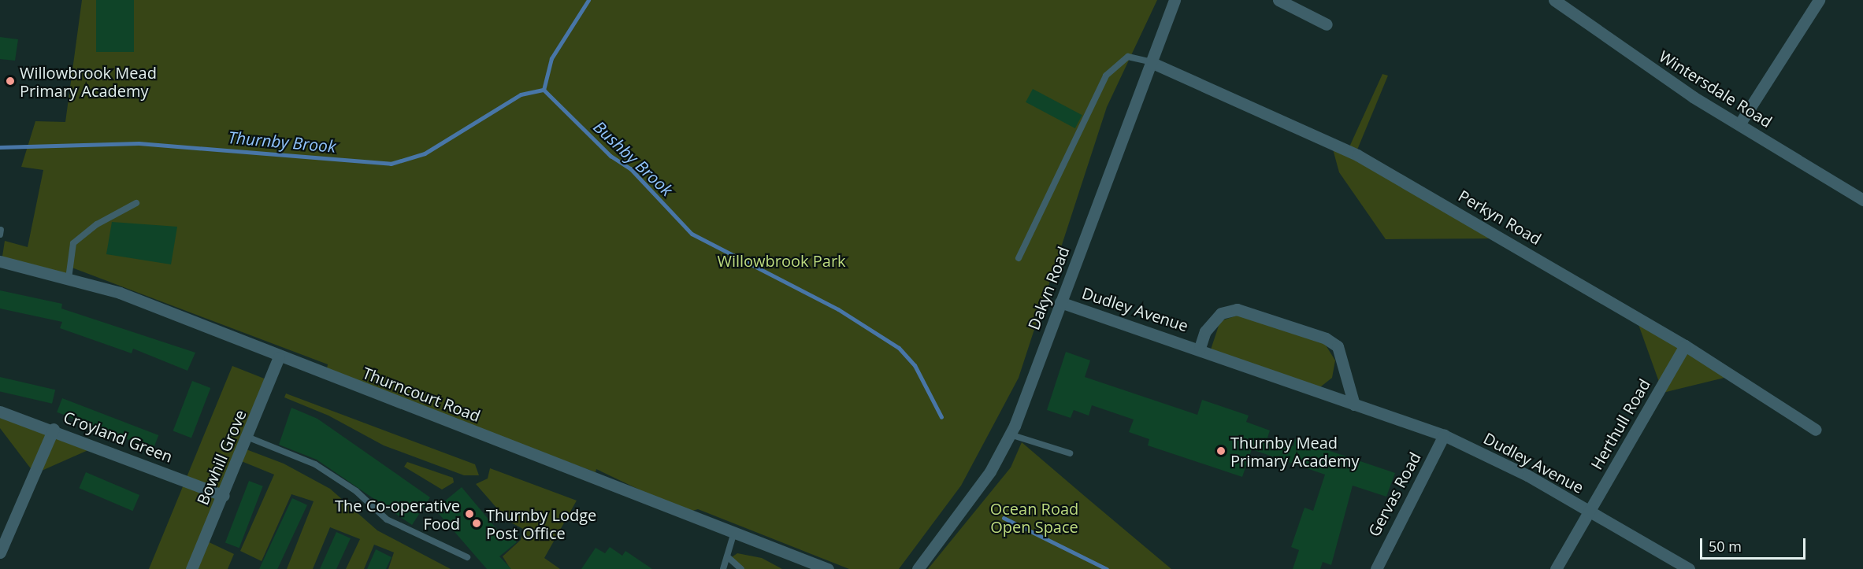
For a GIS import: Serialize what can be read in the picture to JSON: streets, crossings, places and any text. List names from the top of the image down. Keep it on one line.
{"streets":{"street":["Wintersdale Road","Perkyn Road","Dakyn Road","Dudley Avenue","Thurncourt Road","Herthull Road","Croyland Green","Bowhill Grove","Gervas Road"]},"crossings":[["Perkyn Road","Dakyn Road"],["Perkyn Road","Herthull Road"],["Dakyn Road","Dudley Avenue"],["Dudley Avenue","Herthull Road"],["Dudley Avenue","Gervas Road"],["Thurncourt Road","Bowhill Grove"],["Croyland Green","Bowhill Grove"]],"water":["Thurnby Brook","Bushby Brook"],"parks":["Willowbrook Park","Ocean Road Open Space"],"places":["Willowbrook Mead Primary Academy","Thurnby Mead Primary Academy","The Co-operative Food","Thurnby Lodge Post Office"],"scale_bar":"50 m"}
